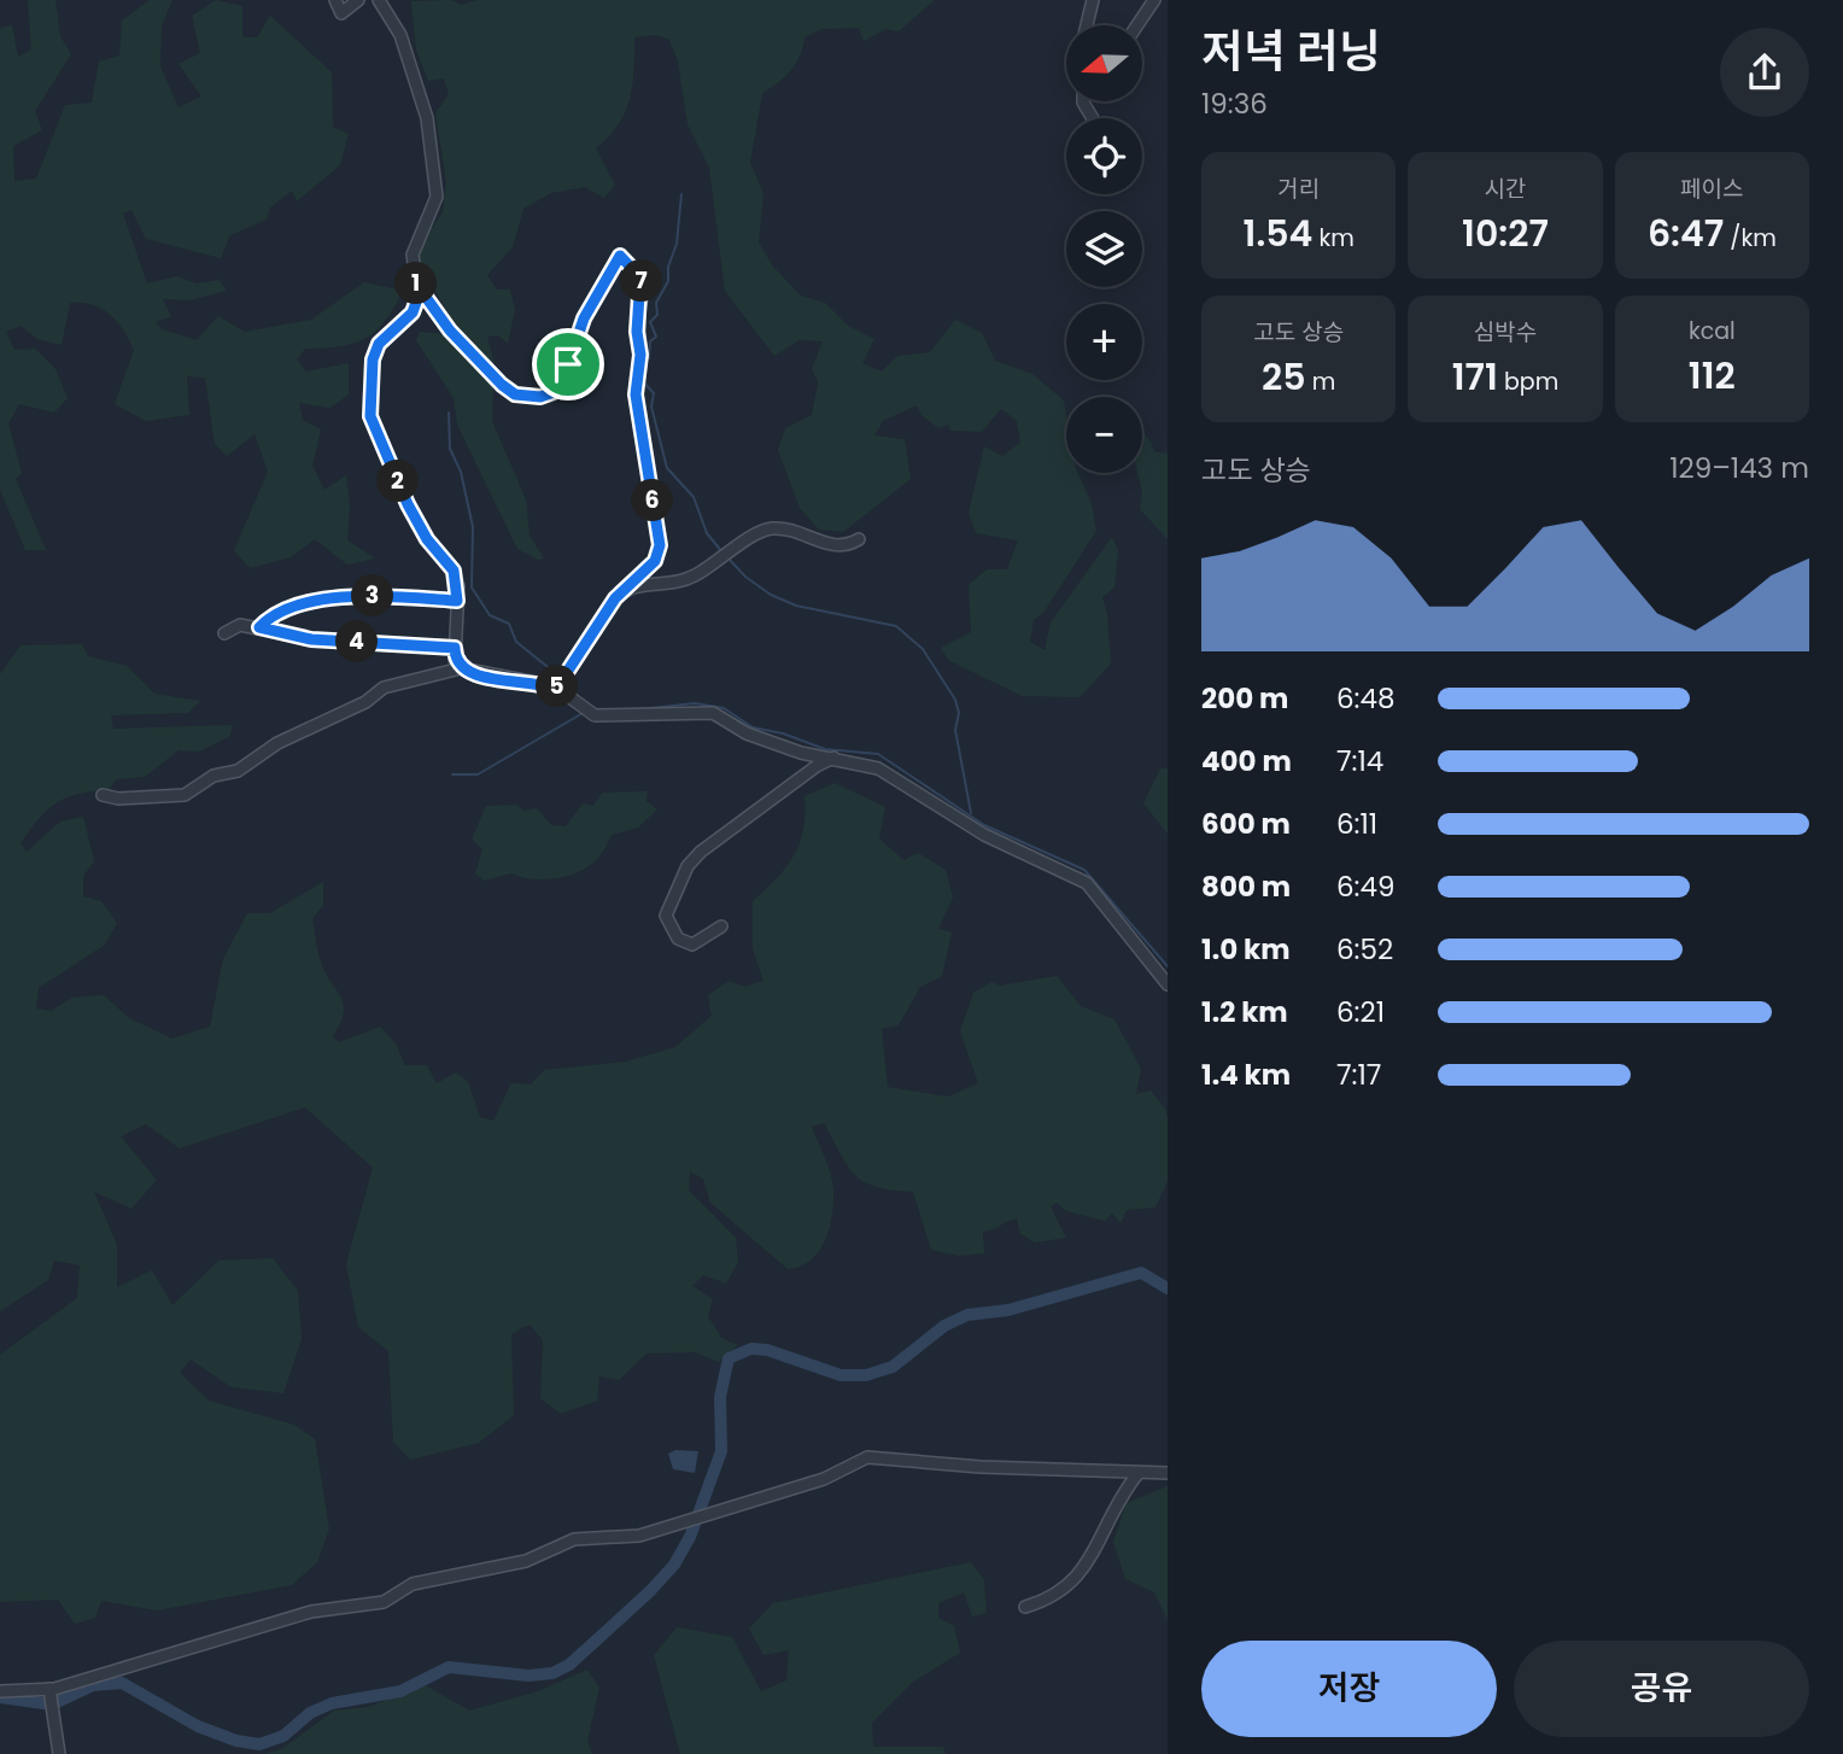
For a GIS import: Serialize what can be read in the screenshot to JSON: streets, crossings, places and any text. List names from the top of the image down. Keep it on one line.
{"north":"left","page":{"heading":["저녁 러닝","19:36"],"map_buttons":["+","−"],"stats":[["거리","1.54 km"],["시간","10:27"],["페이스","6:47 /km"],["고도 상승","25 m"],["심박수","171 bpm"],["kcal","112"]],"pins":["7","1","2","6","3","4","5"],"chart":["고도 상승","129–143 m"],"list":[{"name":"200 m","note":"6:48"},{"name":"400 m","note":"7:14"},{"name":"600 m","note":"6:11"},{"name":"800 m","note":"6:49"},{"name":"1.0 km","note":"6:52"},{"name":"1.2 km","note":"6:21"},{"name":"1.4 km","note":"7:17"}],"buttons":["저장","공유"]}}
